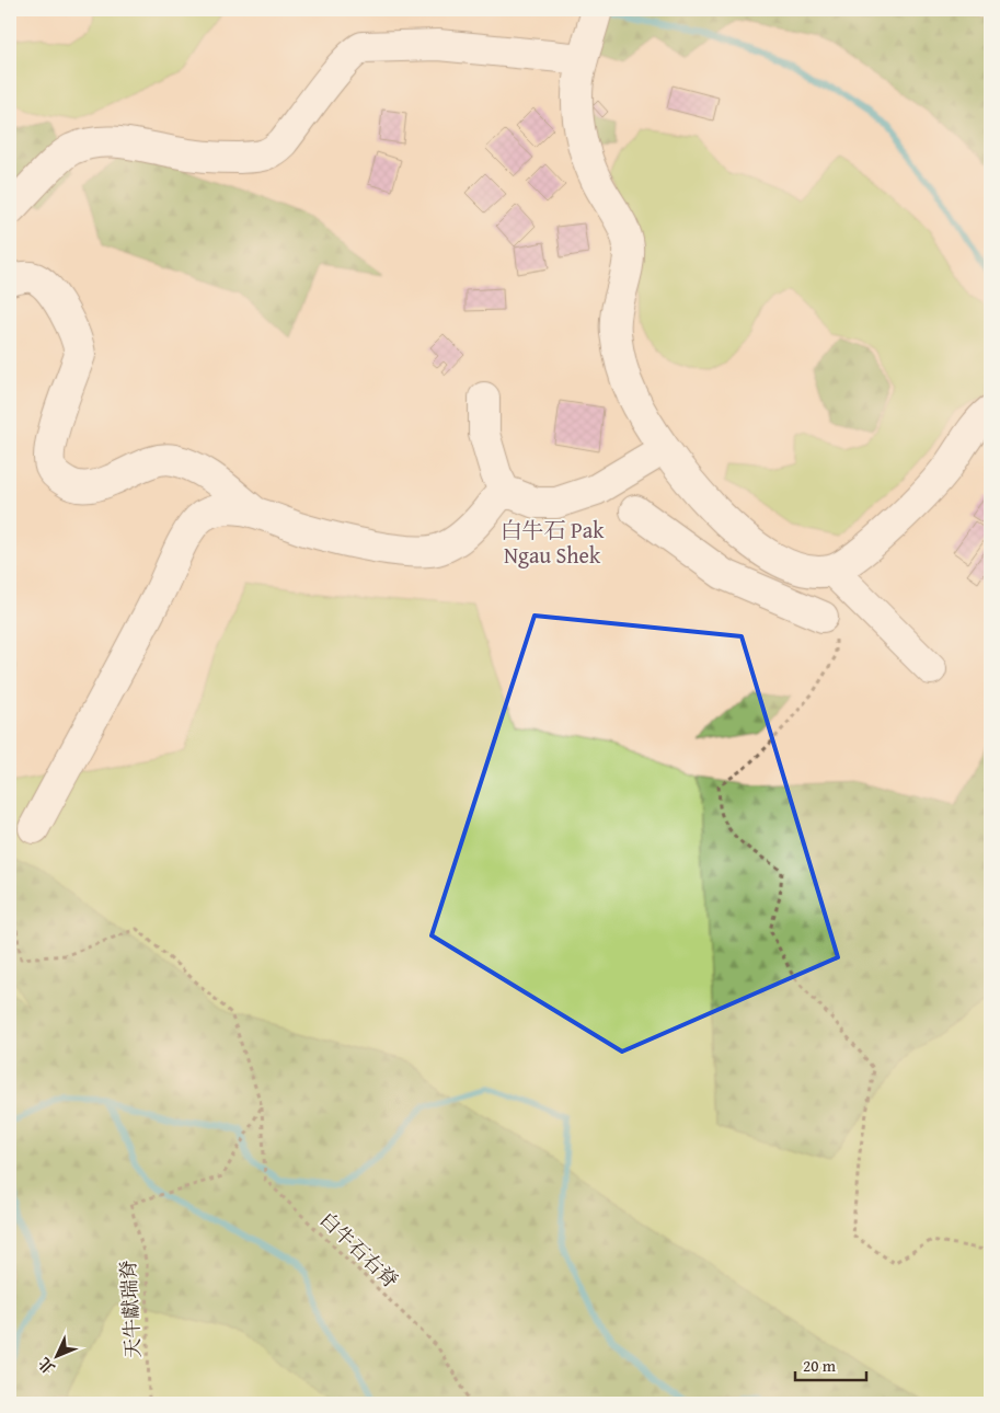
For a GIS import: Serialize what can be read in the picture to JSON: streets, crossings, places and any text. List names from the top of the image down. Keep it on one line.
{"streets":{"path":["白牛石右脊","天牛獻瑞脊"]},"crossings":[["白牛石右脊","天牛獻瑞脊"]],"districts":["白牛石 Pak Ngau Shek"],"scale_bar":"20 m","north":"bottom left"}
